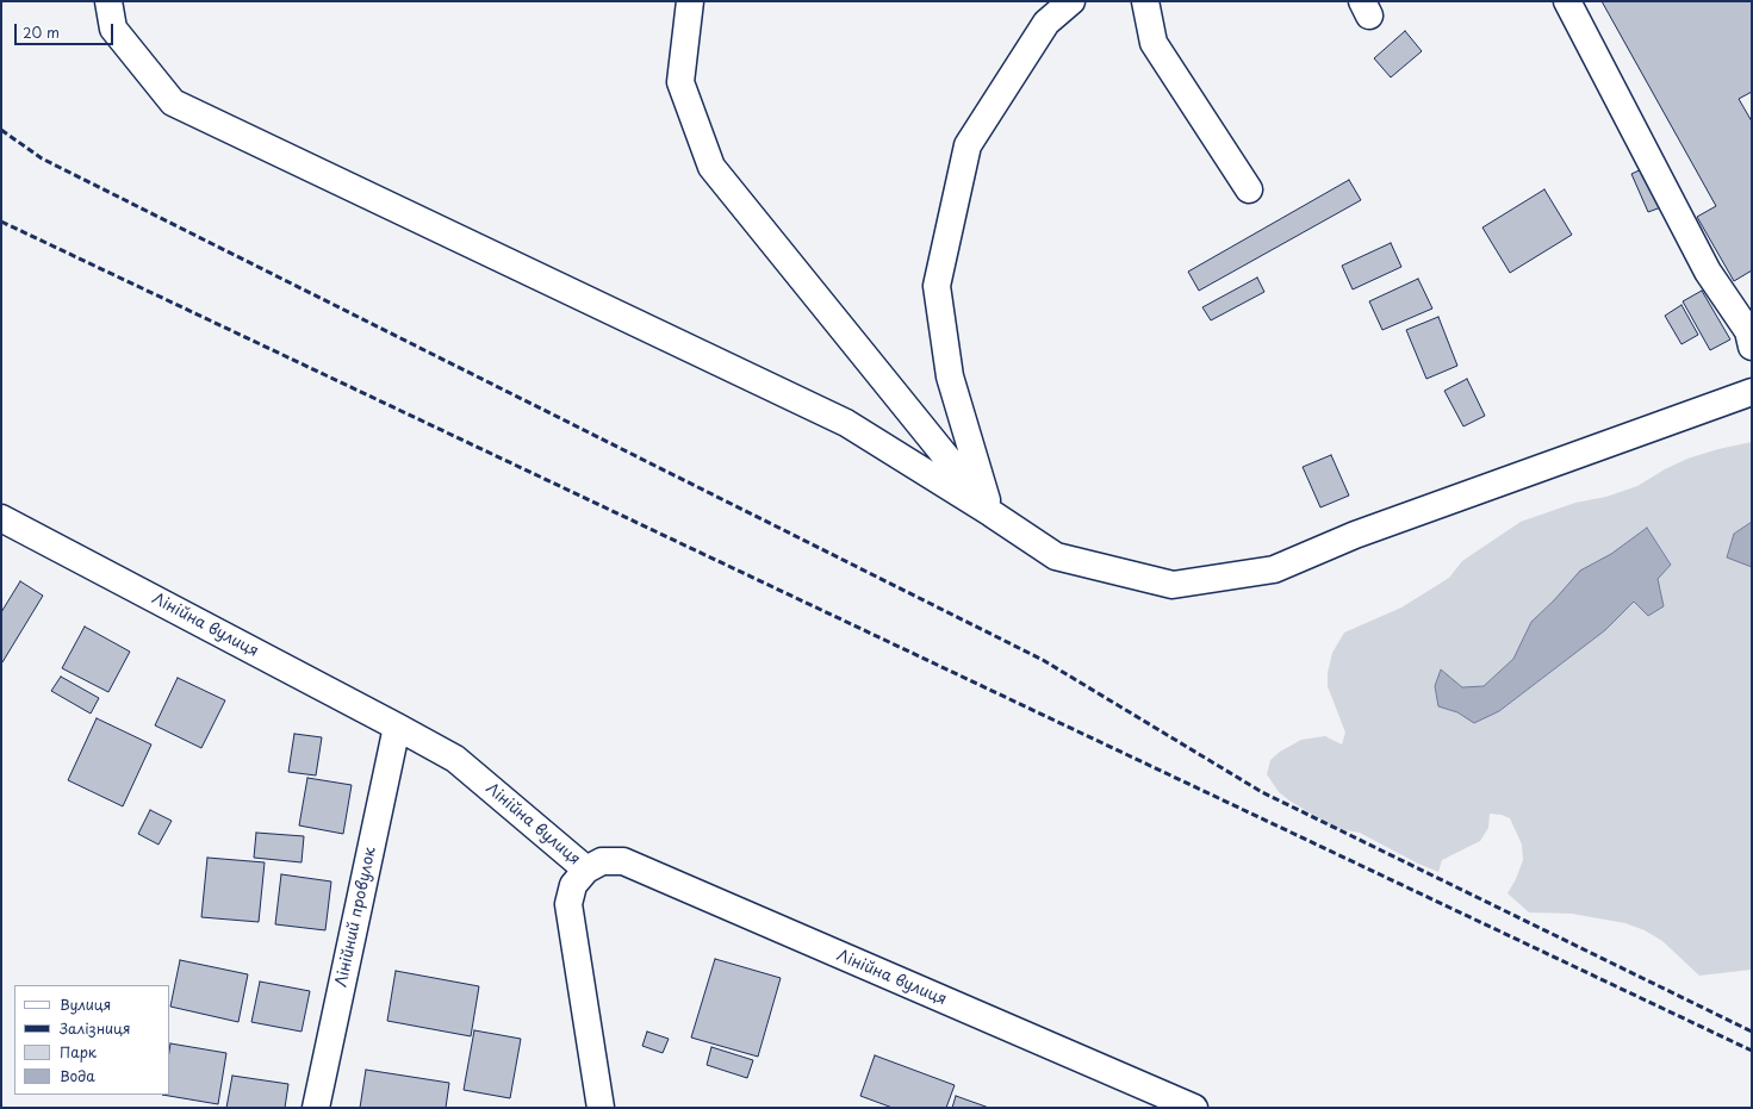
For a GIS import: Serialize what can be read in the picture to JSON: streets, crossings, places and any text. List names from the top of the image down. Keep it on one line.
{"streets":{"street":["Лінійна вулиця","Лінійний провулок"]},"crossings":[["Лінійна вулиця","Лінійний провулок"]],"legend":["Вулиця","Залізниця","Парк","Вода"],"scale_bar":"20 m"}
